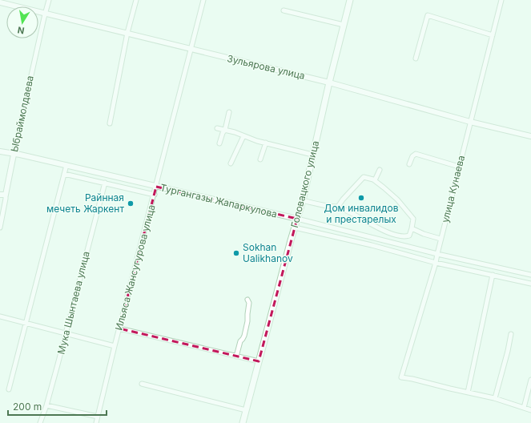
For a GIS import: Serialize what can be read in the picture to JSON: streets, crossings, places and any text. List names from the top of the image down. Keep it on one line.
{"streets":{"main road":["Головацкого улица"],"street":["Зульярова улица","Ыбраймолдаева","улица Кунаева","Тургангазы Жапаркулова","Ильяса Жансугурова улица","Мука Шынтаева улица"]},"crossings":[["Зульярова улица","Ыбраймолдаева"],["Зульярова улица","Головацкого улица"],["Зульярова улица","улица Кунаева"],["Зульярова улица","Ильяса Жансугурова улица"],["Ыбраймолдаева","Тургангазы Жапаркулова"],["Головацкого улица","Тургангазы Жапаркулова"],["улица Кунаева","Тургангазы Жапаркулова"],["Тургангазы Жапаркулова","Ильяса Жансугурова улица"]],"places":["Дом инвалидов и престарелых","Райнная мечеть Жаркент","Sokhan Ualikhanov"],"scale_bar":"200 m","north":"bottom"}
